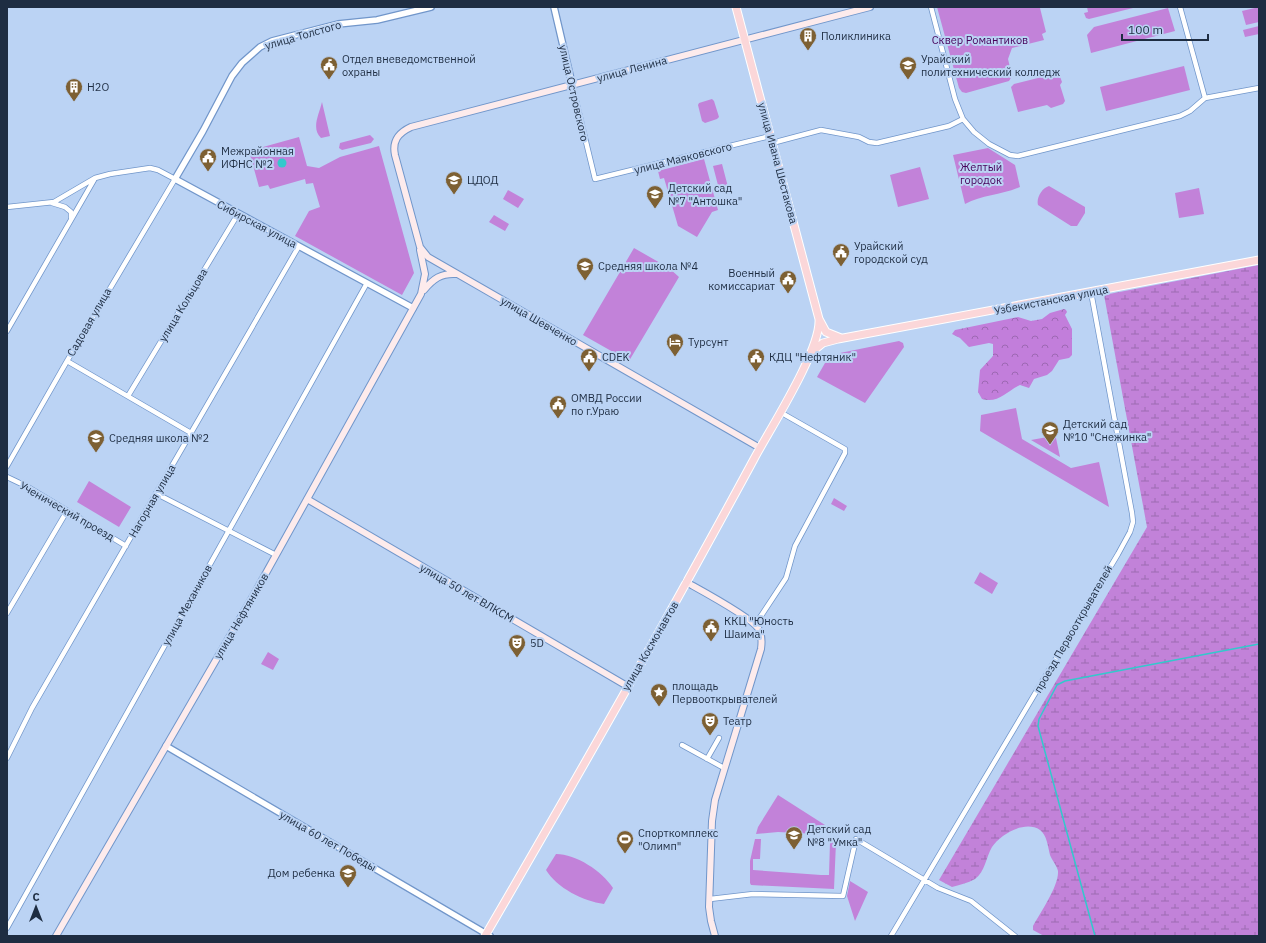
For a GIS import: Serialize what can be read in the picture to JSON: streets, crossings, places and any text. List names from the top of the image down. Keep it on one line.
{"streets":{"main road":["улица Ленина","улица Ивана Шестакова","Узбекистанская улица","улица Шевченко","улица 50 лет ВЛКСМ","улица Нефтяников","улица Космонавтов"],"street":["улица Толстого","улица Островского","улица Маяковского","Сибирская улица","улица Кольцова","Садовая улица","Нагорная улица","Ученический проезд","улица Механиков","проезд Первооткрывателей","улица 60 лет Победы"]},"crossings":[["улица Толстого","Сибирская улица"],["улица Толстого","Садовая улица"],["улица Ленина","улица Островского"],["улица Ленина","улица Ивана Шестакова"],["улица Ленина","улица Шевченко"],["улица Ленина","улица Нефтяников"],["улица Островского","улица Маяковского"],["улица Маяковского","улица Ивана Шестакова"],["улица Ивана Шестакова","улица Космонавтов"],["Сибирская улица","улица Кольцова"],["Сибирская улица","Садовая улица"],["Сибирская улица","Нагорная улица"],["Сибирская улица","улица Механиков"],["Сибирская улица","улица Нефтяников"],["Узбекистанская улица","проезд Первооткрывателей"],["Узбекистанская улица","улица Космонавтов"],["улица Шевченко","улица Нефтяников"],["улица Шевченко","улица Космонавтов"],["Нагорная улица","Ученический проезд"],["улица 50 лет ВЛКСМ","улица Нефтяников"],["улица 50 лет ВЛКСМ","улица Космонавтов"],["улица Нефтяников","улица 60 лет Победы"],["улица Космонавтов","улица 60 лет Победы"]],"parks":["Сквер Романтиков","Желтый городок"],"places":{"building":["Поликлиника","Н2О"],"public building":["Отдел вневедомственной охраны","Межрайонная ИФНС №2","Урайский городской суд","Военный комиссариат","CDEK","КДЦ \"Нефтяник\"","ОМВД России по г.Ураю","ККЦ \"Юность Шаима\""],"school or university":["Урайский политехнический колледж","ЦДОД","Детский сад №7 \"Антошка\"","Средняя школа №4","Детский сад №10 \"Снежинка\"","Средняя школа №2","Детский сад №8 \"Умка\"","Дом ребенка"],"hotel":["Турсунт"],"theatre":["5D","Театр"],"place":["площадь Первооткрывателей"],"sports":["Спорткомплекс \"Олимп\""]},"scale_bar":"100 m","north":"top"}
